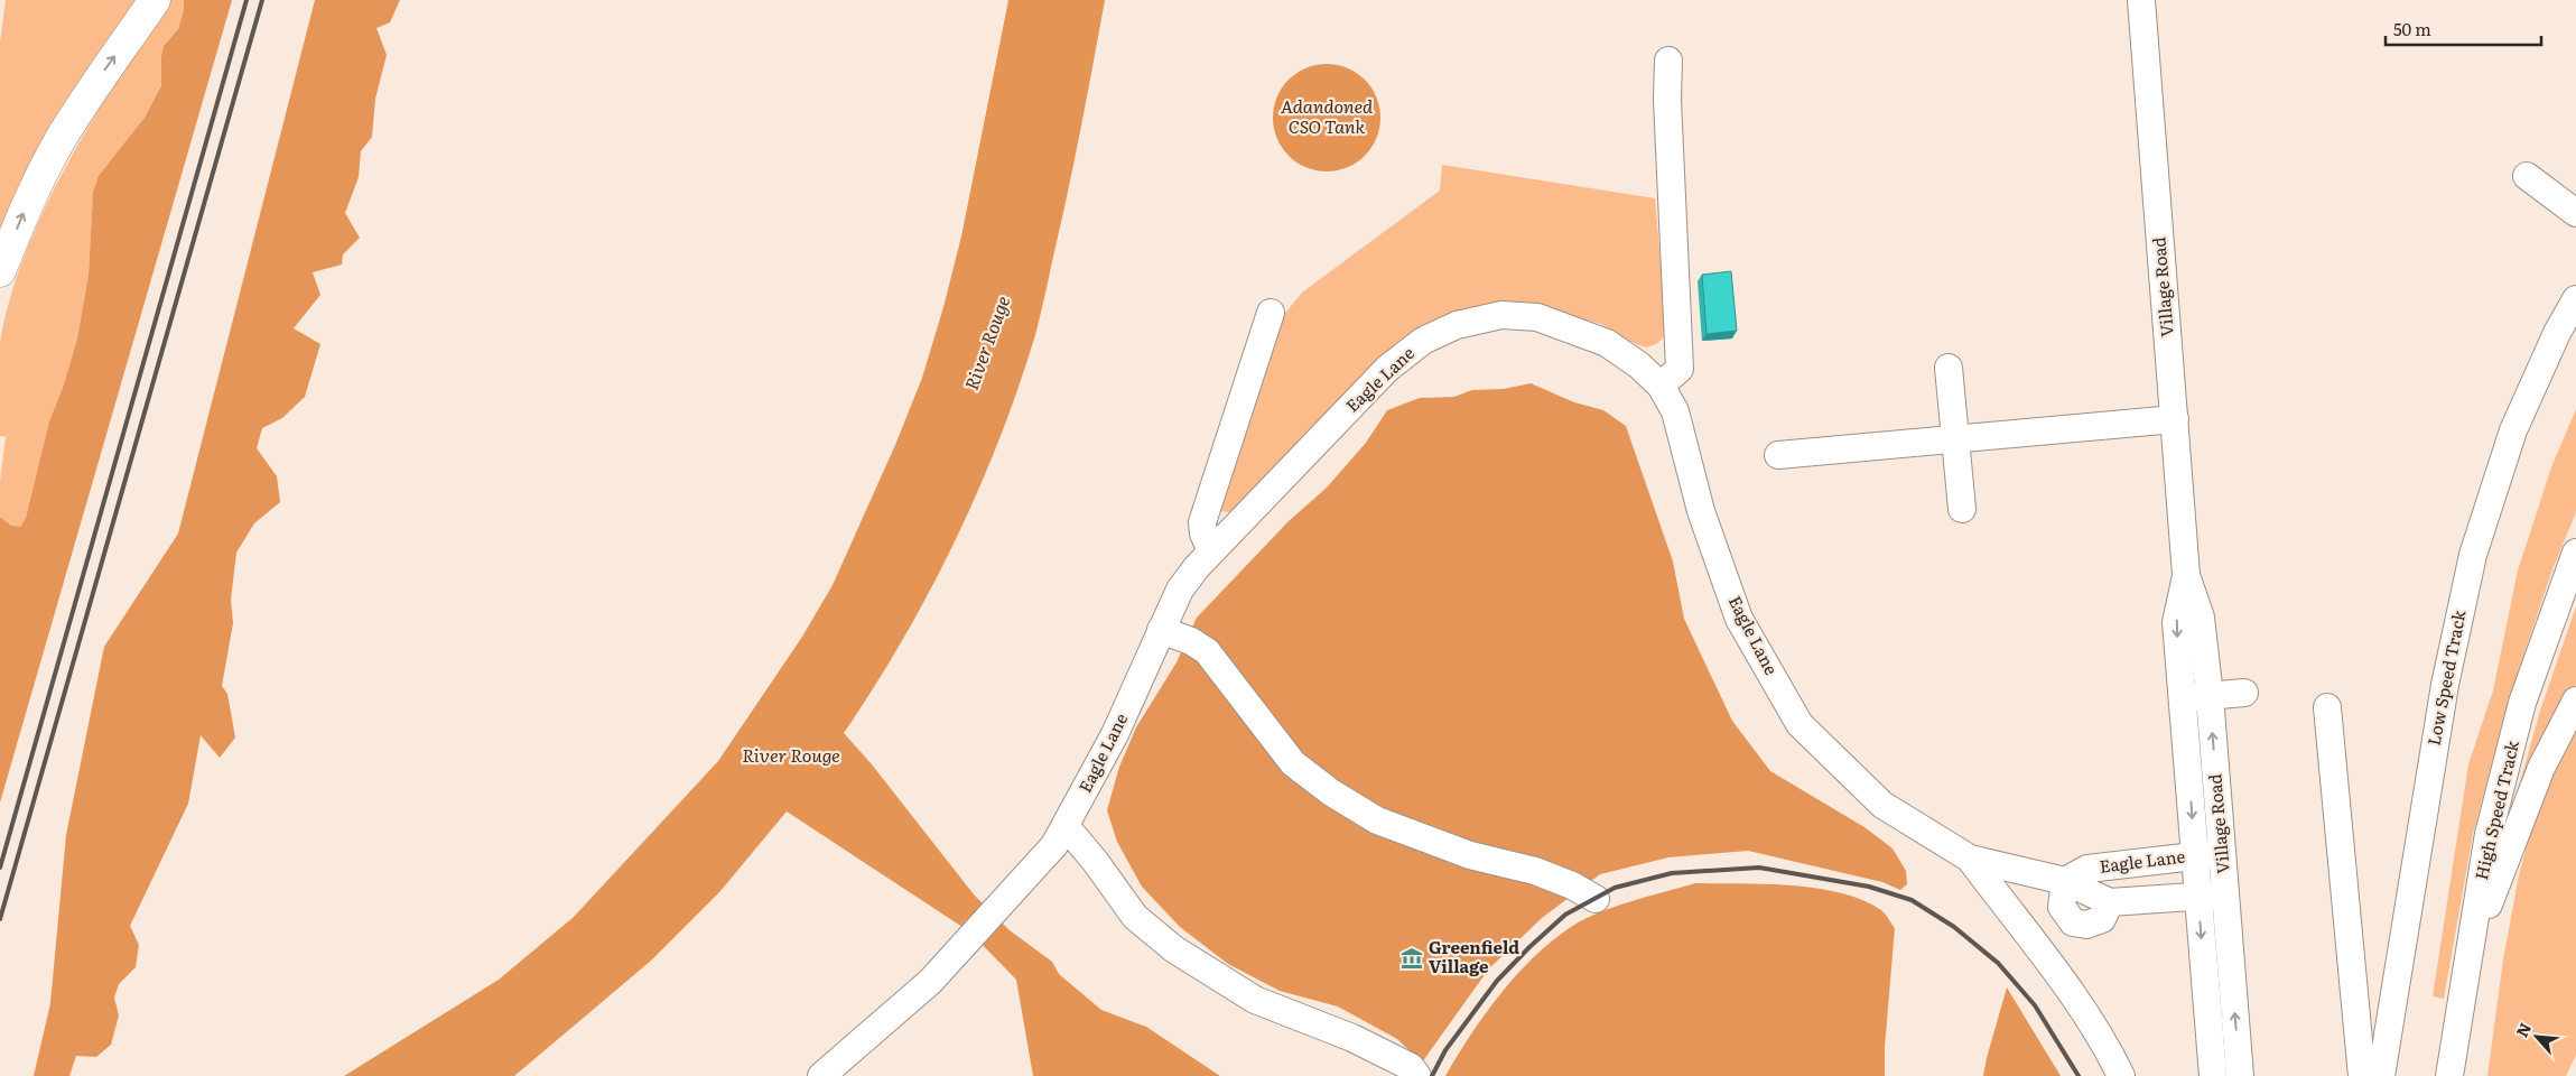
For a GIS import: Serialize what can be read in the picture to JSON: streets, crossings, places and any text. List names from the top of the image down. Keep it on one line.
{"streets":{"street":["Village Road","Eagle Lane","Low Speed Track","High Speed Track"]},"crossings":[["Village Road","Eagle Lane"]],"water":["Adandoned CSO Tank","River Rouge"],"places":{"museum":["Greenfield Village"]},"scale_bar":"50 m","north":"top left"}
